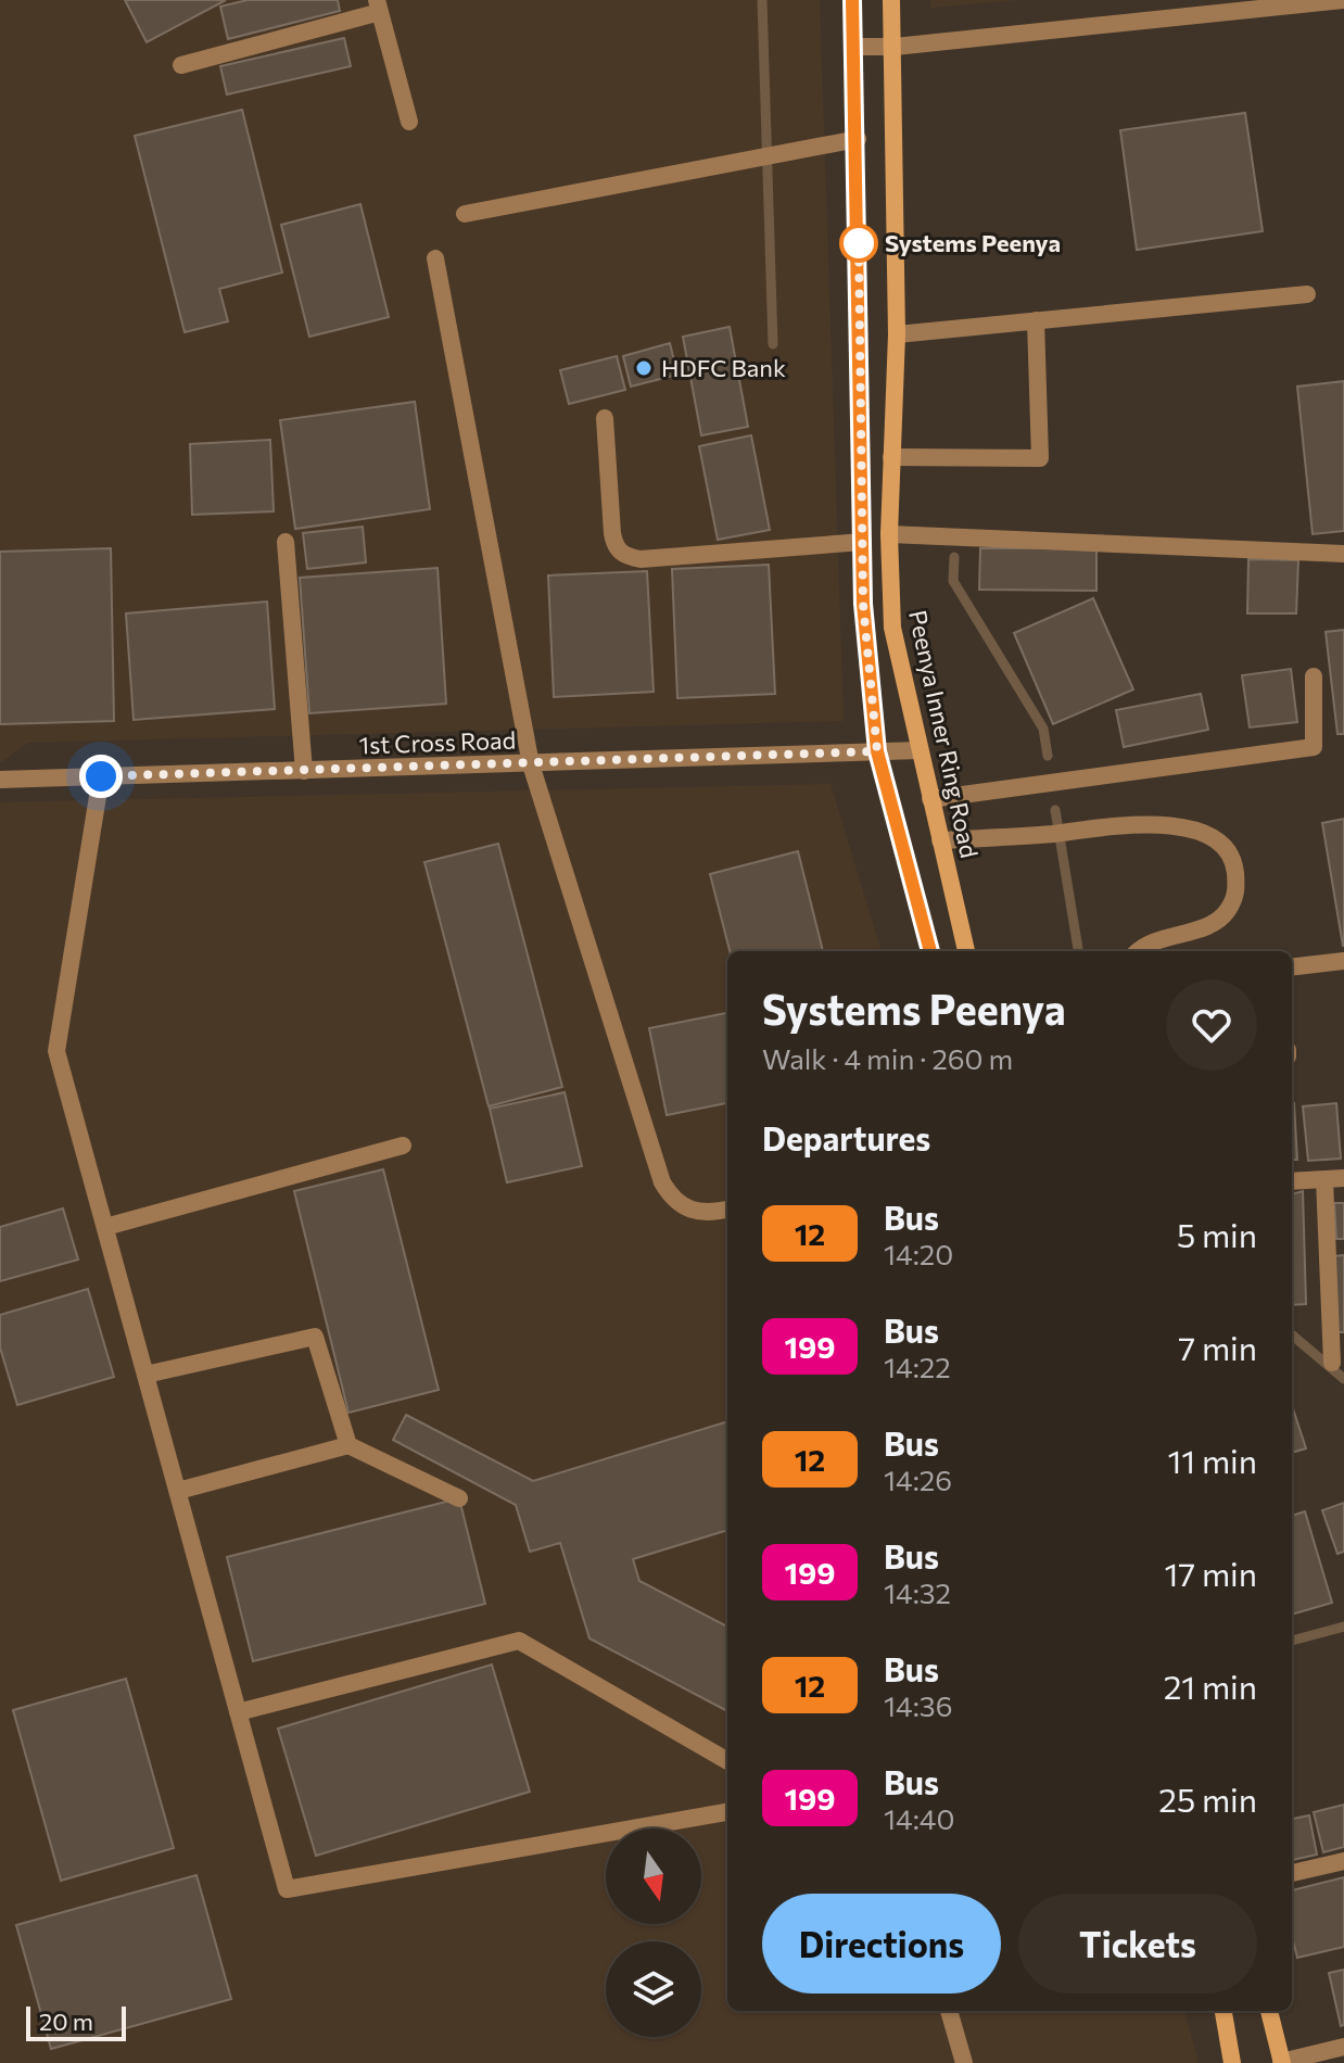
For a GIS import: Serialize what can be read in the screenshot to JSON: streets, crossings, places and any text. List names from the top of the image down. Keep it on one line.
{"streets":{"main road":["Peenya Inner Ring Road"],"street":["1st Cross Road"]},"crossings":[["Peenya Inner Ring Road","1st Cross Road"]],"places":["Systems Peenya","HDFC Bank"],"lines":["bus line 12"],"scale_bar":"20 m","north":"bottom","page":{"heading":[["Systems Peenya","Walk · 4 min · 260 m"],"Departures"],"list":[{"mark":"12","name":"Bus","note":"14:20","value":"5 min"},{"mark":"199","name":"Bus","note":"14:22","value":"7 min"},{"mark":"12","name":"Bus","note":"14:26","value":"11 min"},{"mark":"199","name":"Bus","note":"14:32","value":"17 min"},{"mark":"12","name":"Bus","note":"14:36","value":"21 min"},{"mark":"199","name":"Bus","note":"14:40","value":"25 min"}],"buttons":["Directions","Tickets"],"scale":"20 m"}}
